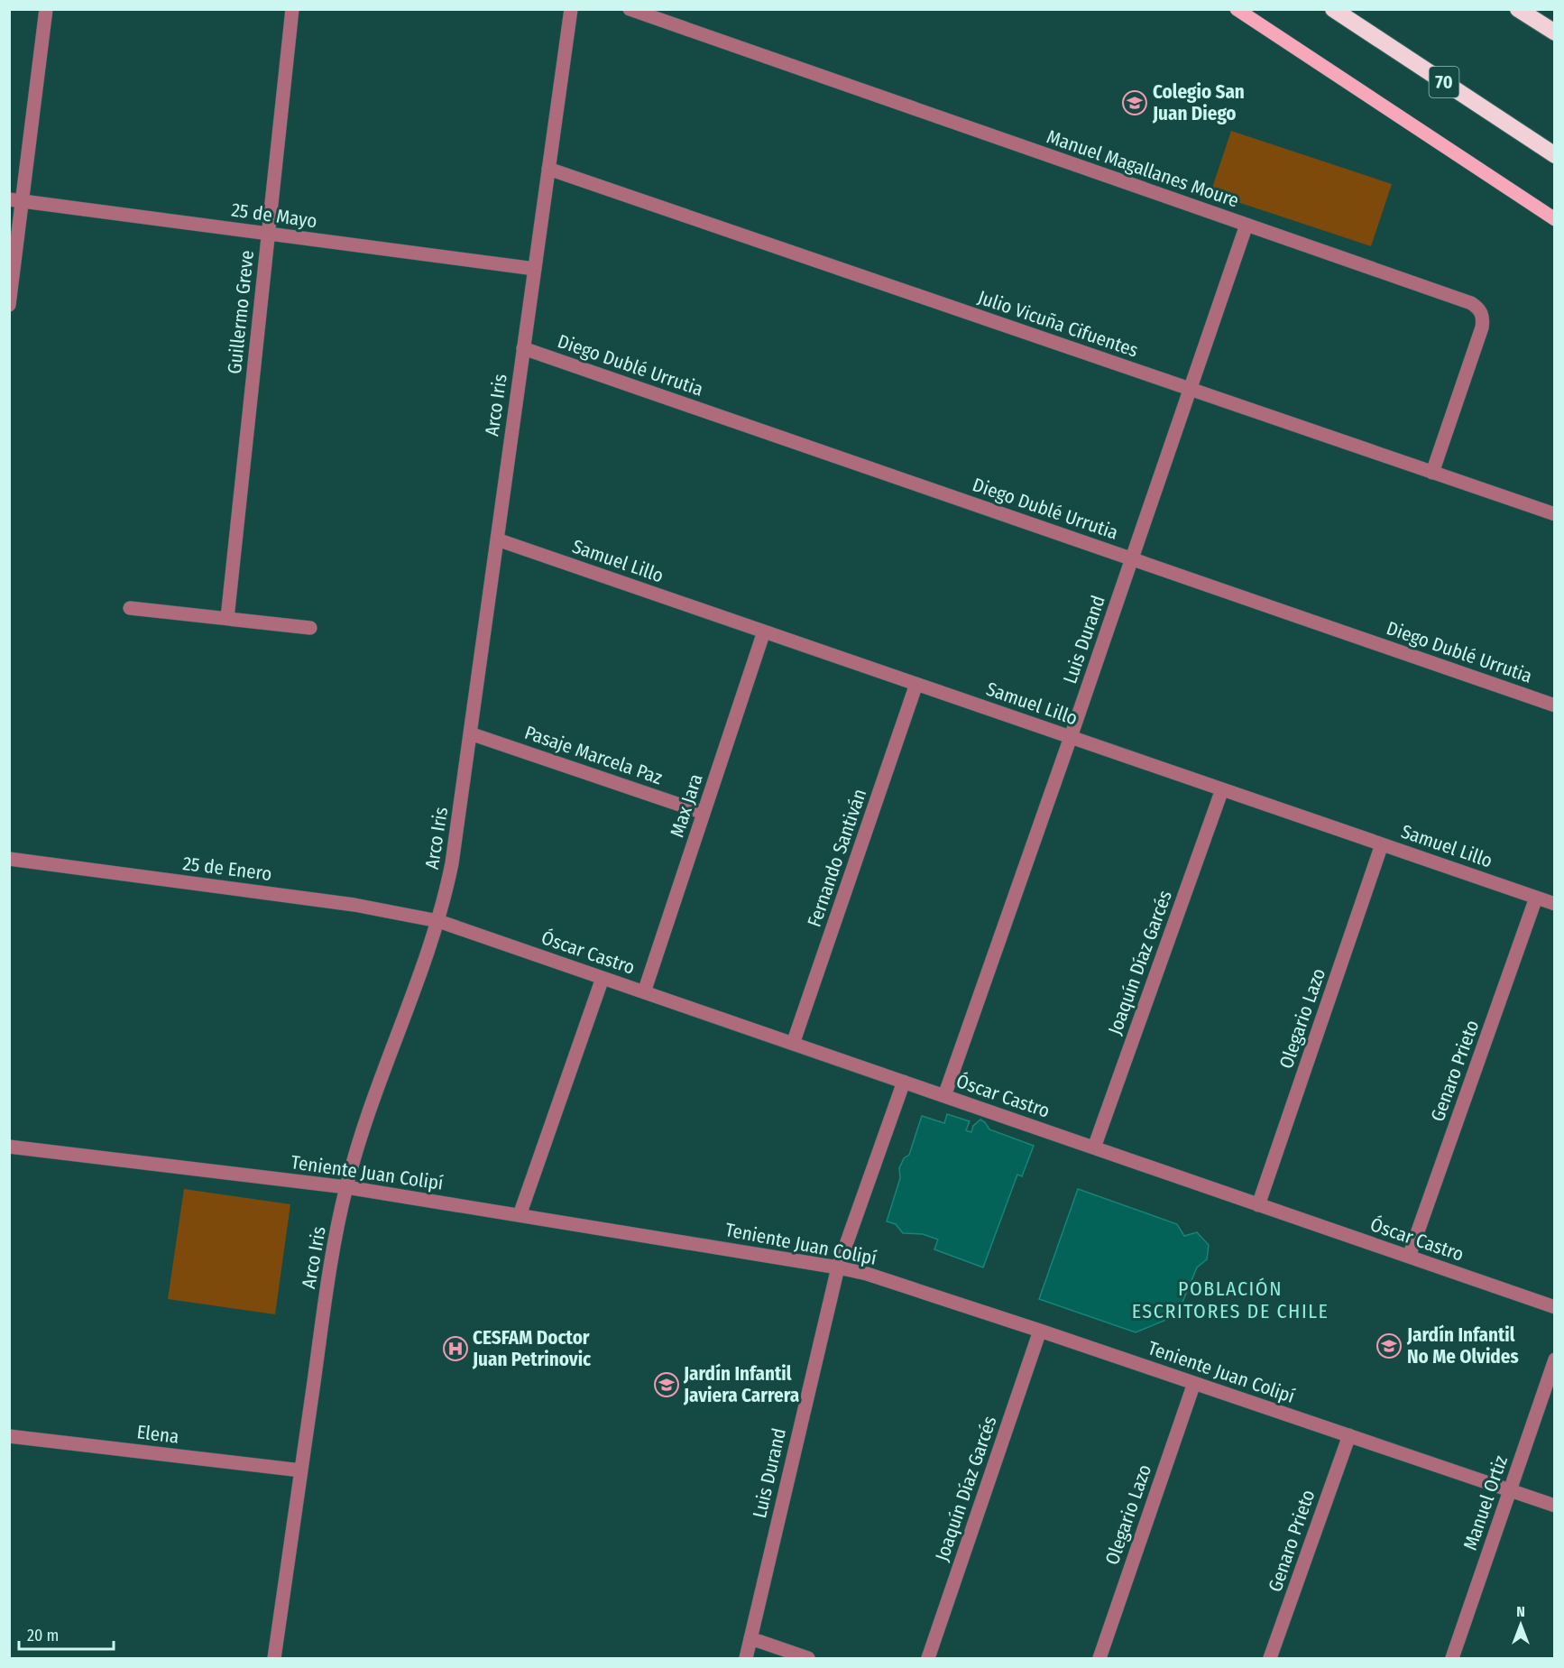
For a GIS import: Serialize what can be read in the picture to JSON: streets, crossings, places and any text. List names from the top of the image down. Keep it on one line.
{"streets":{"highway":["70"],"street":["Manuel Magallanes Moure","25 de Mayo","Guillermo Greve","Julio Vicuña Cifuentes","Diego Dublé Urrutia","Arco Iris","Samuel Lillo","Luis Durand","Pasaje Marcela Paz","Max Jara","Fernando Santiván","25 de Enero","Óscar Castro","Joaquín Díaz Garcés","Olegario Lazo","Genaro Prieto","Teniente Juan Colipí","Elena","Manuel Ortiz"]},"crossings":[["Manuel Magallanes Moure","Julio Vicuña Cifuentes"],["Manuel Magallanes Moure","Luis Durand"],["25 de Mayo","Guillermo Greve"],["25 de Mayo","Arco Iris"],["Julio Vicuña Cifuentes","Arco Iris"],["Julio Vicuña Cifuentes","Luis Durand"],["Diego Dublé Urrutia","Arco Iris"],["Diego Dublé Urrutia","Luis Durand"],["Arco Iris","Samuel Lillo"],["Arco Iris","Pasaje Marcela Paz"],["Arco Iris","25 de Enero"],["Arco Iris","Óscar Castro"],["Arco Iris","Teniente Juan Colipí"],["Arco Iris","Elena"],["Samuel Lillo","Luis Durand"],["Samuel Lillo","Max Jara"],["Samuel Lillo","Fernando Santiván"],["Samuel Lillo","Joaquín Díaz Garcés"],["Samuel Lillo","Olegario Lazo"],["Samuel Lillo","Genaro Prieto"],["Luis Durand","Óscar Castro"],["Luis Durand","Teniente Juan Colipí"],["Pasaje Marcela Paz","Max Jara"],["Max Jara","Óscar Castro"],["Fernando Santiván","Óscar Castro"],["25 de Enero","Óscar Castro"],["Óscar Castro","Joaquín Díaz Garcés"],["Óscar Castro","Olegario Lazo"],["Óscar Castro","Genaro Prieto"],["Joaquín Díaz Garcés","Teniente Juan Colipí"],["Olegario Lazo","Teniente Juan Colipí"],["Genaro Prieto","Teniente Juan Colipí"],["Teniente Juan Colipí","Manuel Ortiz"]],"districts":["POBLACIÓN ESCRITORES DE CHILE"],"places":{"school or university":["Colegio San Juan Diego","Jardín Infantil No Me Olvides","Jardín Infantil Javiera Carrera"],"hospital":["CESFAM Doctor Juan Petrinovic"]},"scale_bar":"20 m","north":"top"}
